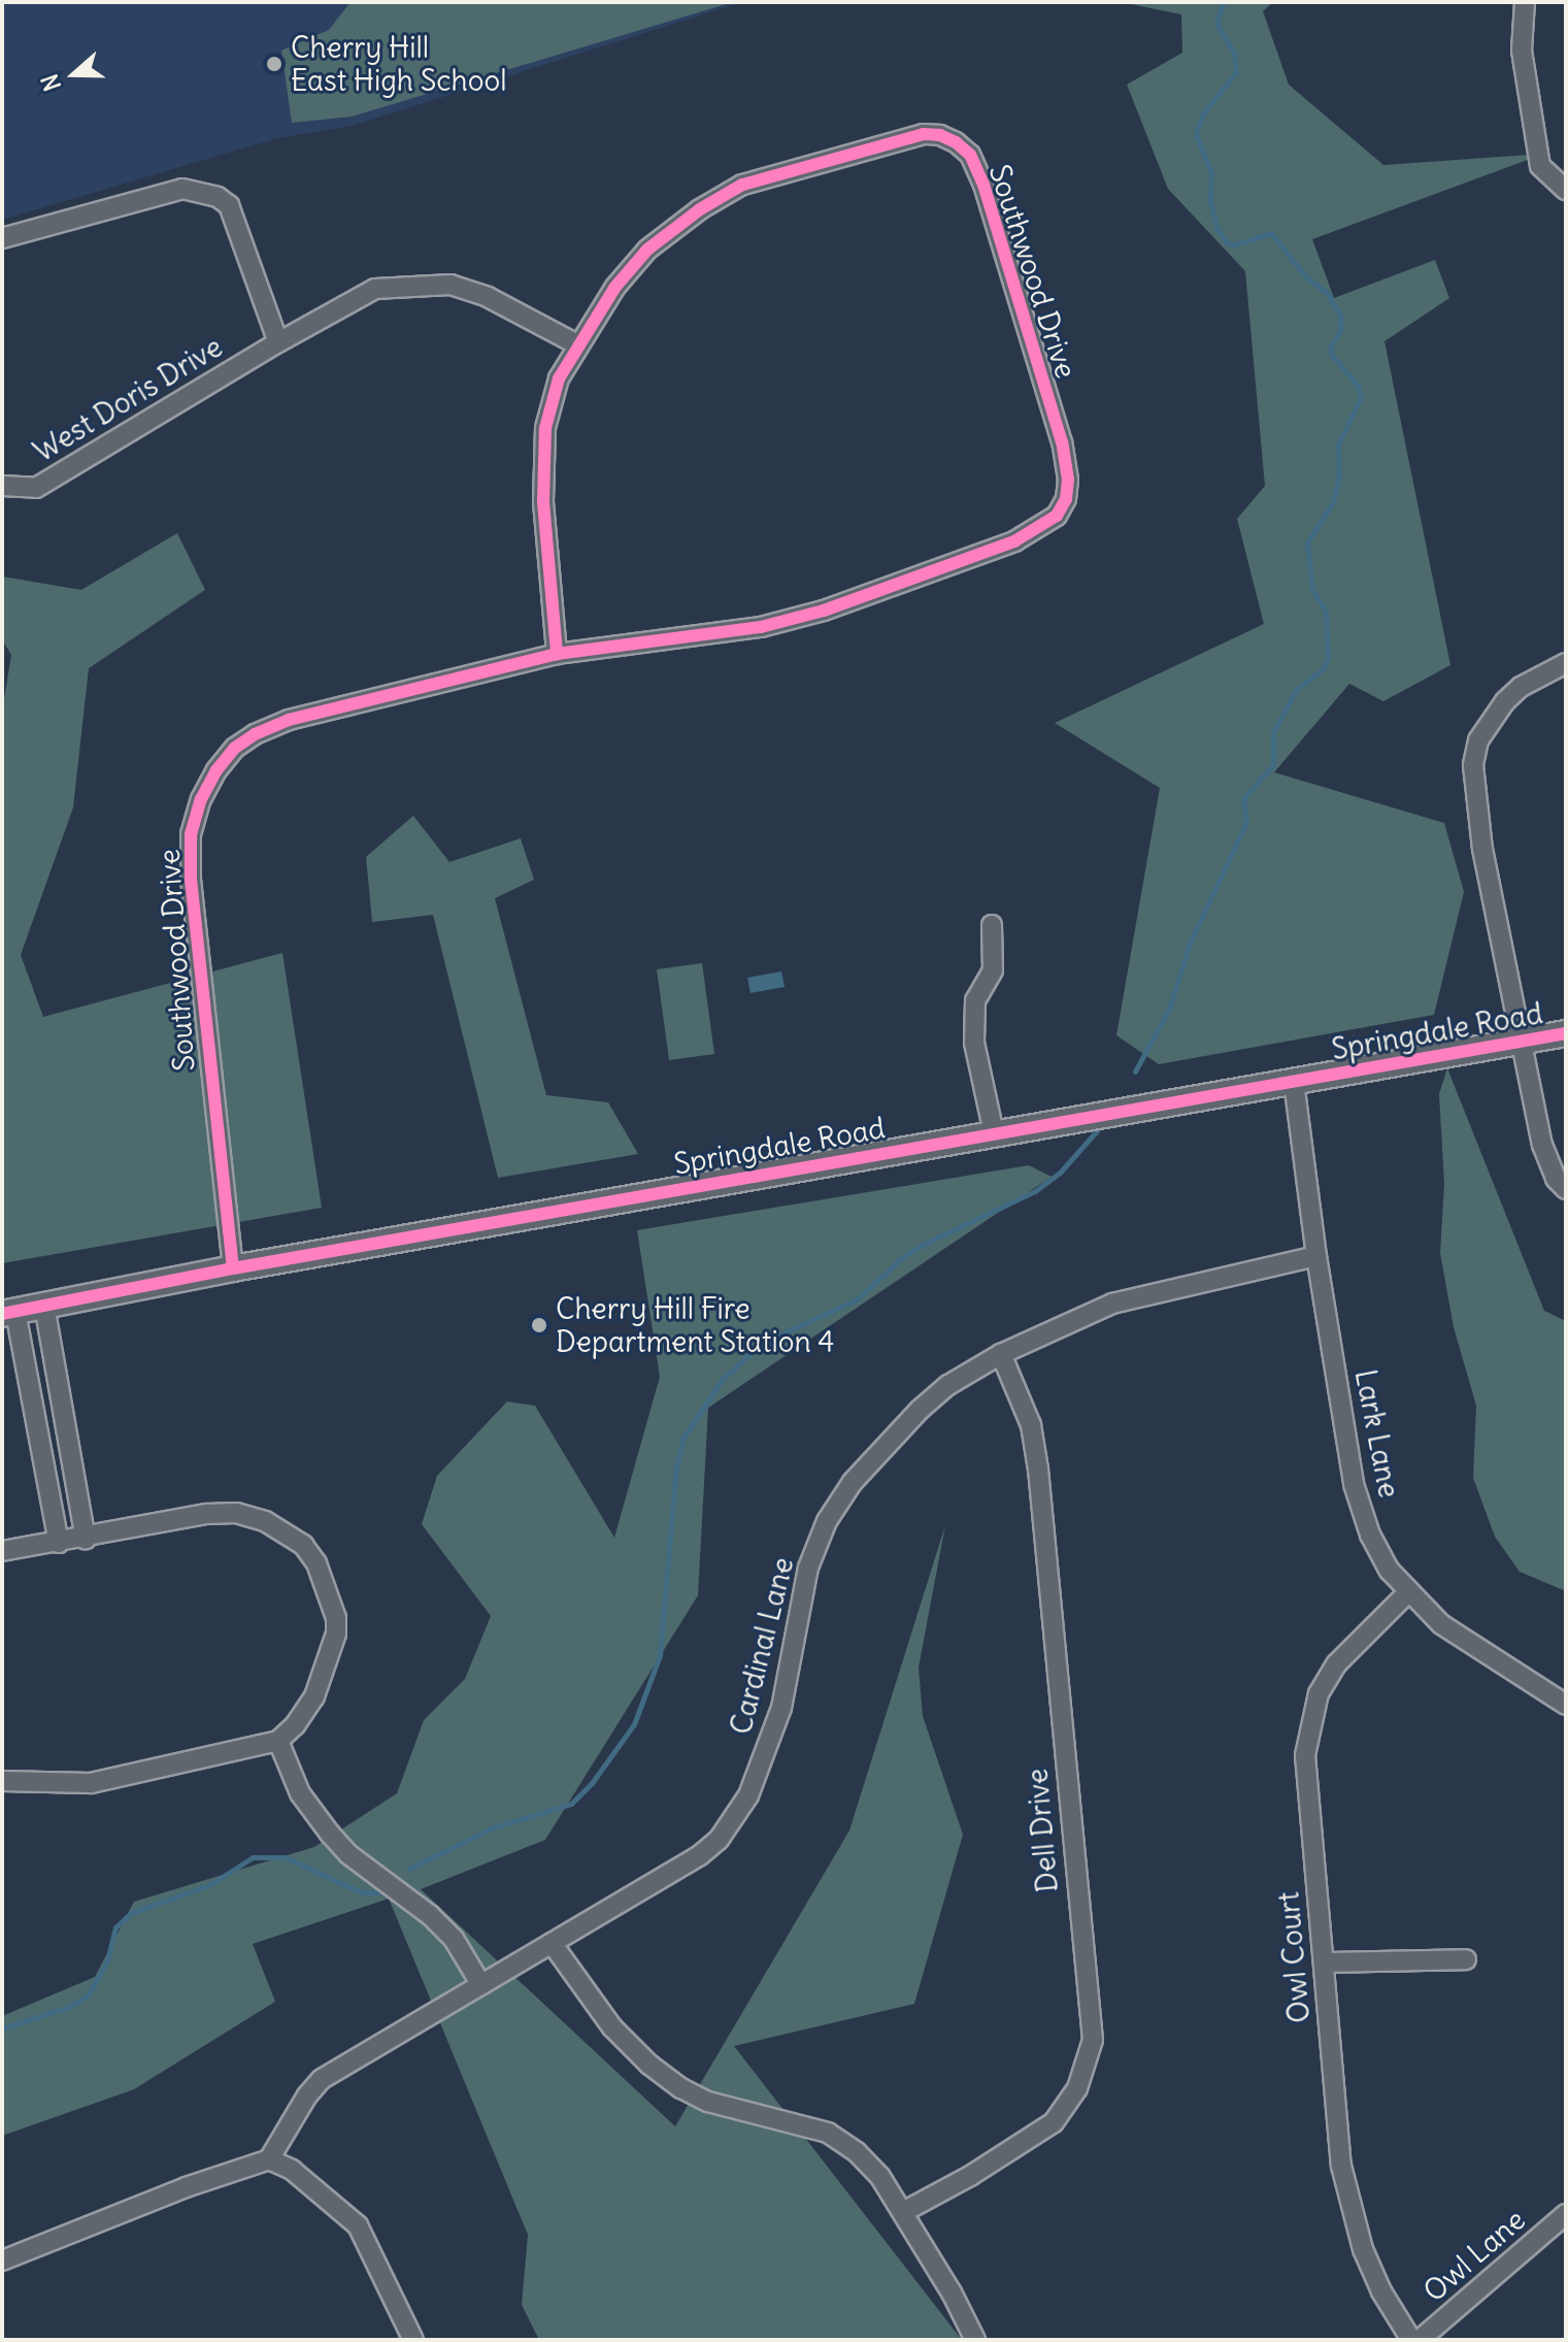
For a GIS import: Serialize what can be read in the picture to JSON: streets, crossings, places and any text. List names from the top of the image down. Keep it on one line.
{"streets":{"main road":["Springdale Road"],"street":["Southwood Drive","West Doris Drive","Lark Lane","Cardinal Lane","Dell Drive","Owl Court","Owl Lane"]},"crossings":[["Southwood Drive","West Doris Drive"],["Southwood Drive","Springdale Road"],["Springdale Road","Lark Lane"],["Lark Lane","Cardinal Lane"],["Lark Lane","Owl Court"],["Cardinal Lane","Dell Drive"]],"places":["Cherry Hill East High School","Cherry Hill Fire Department Station 4"],"north":"left"}
